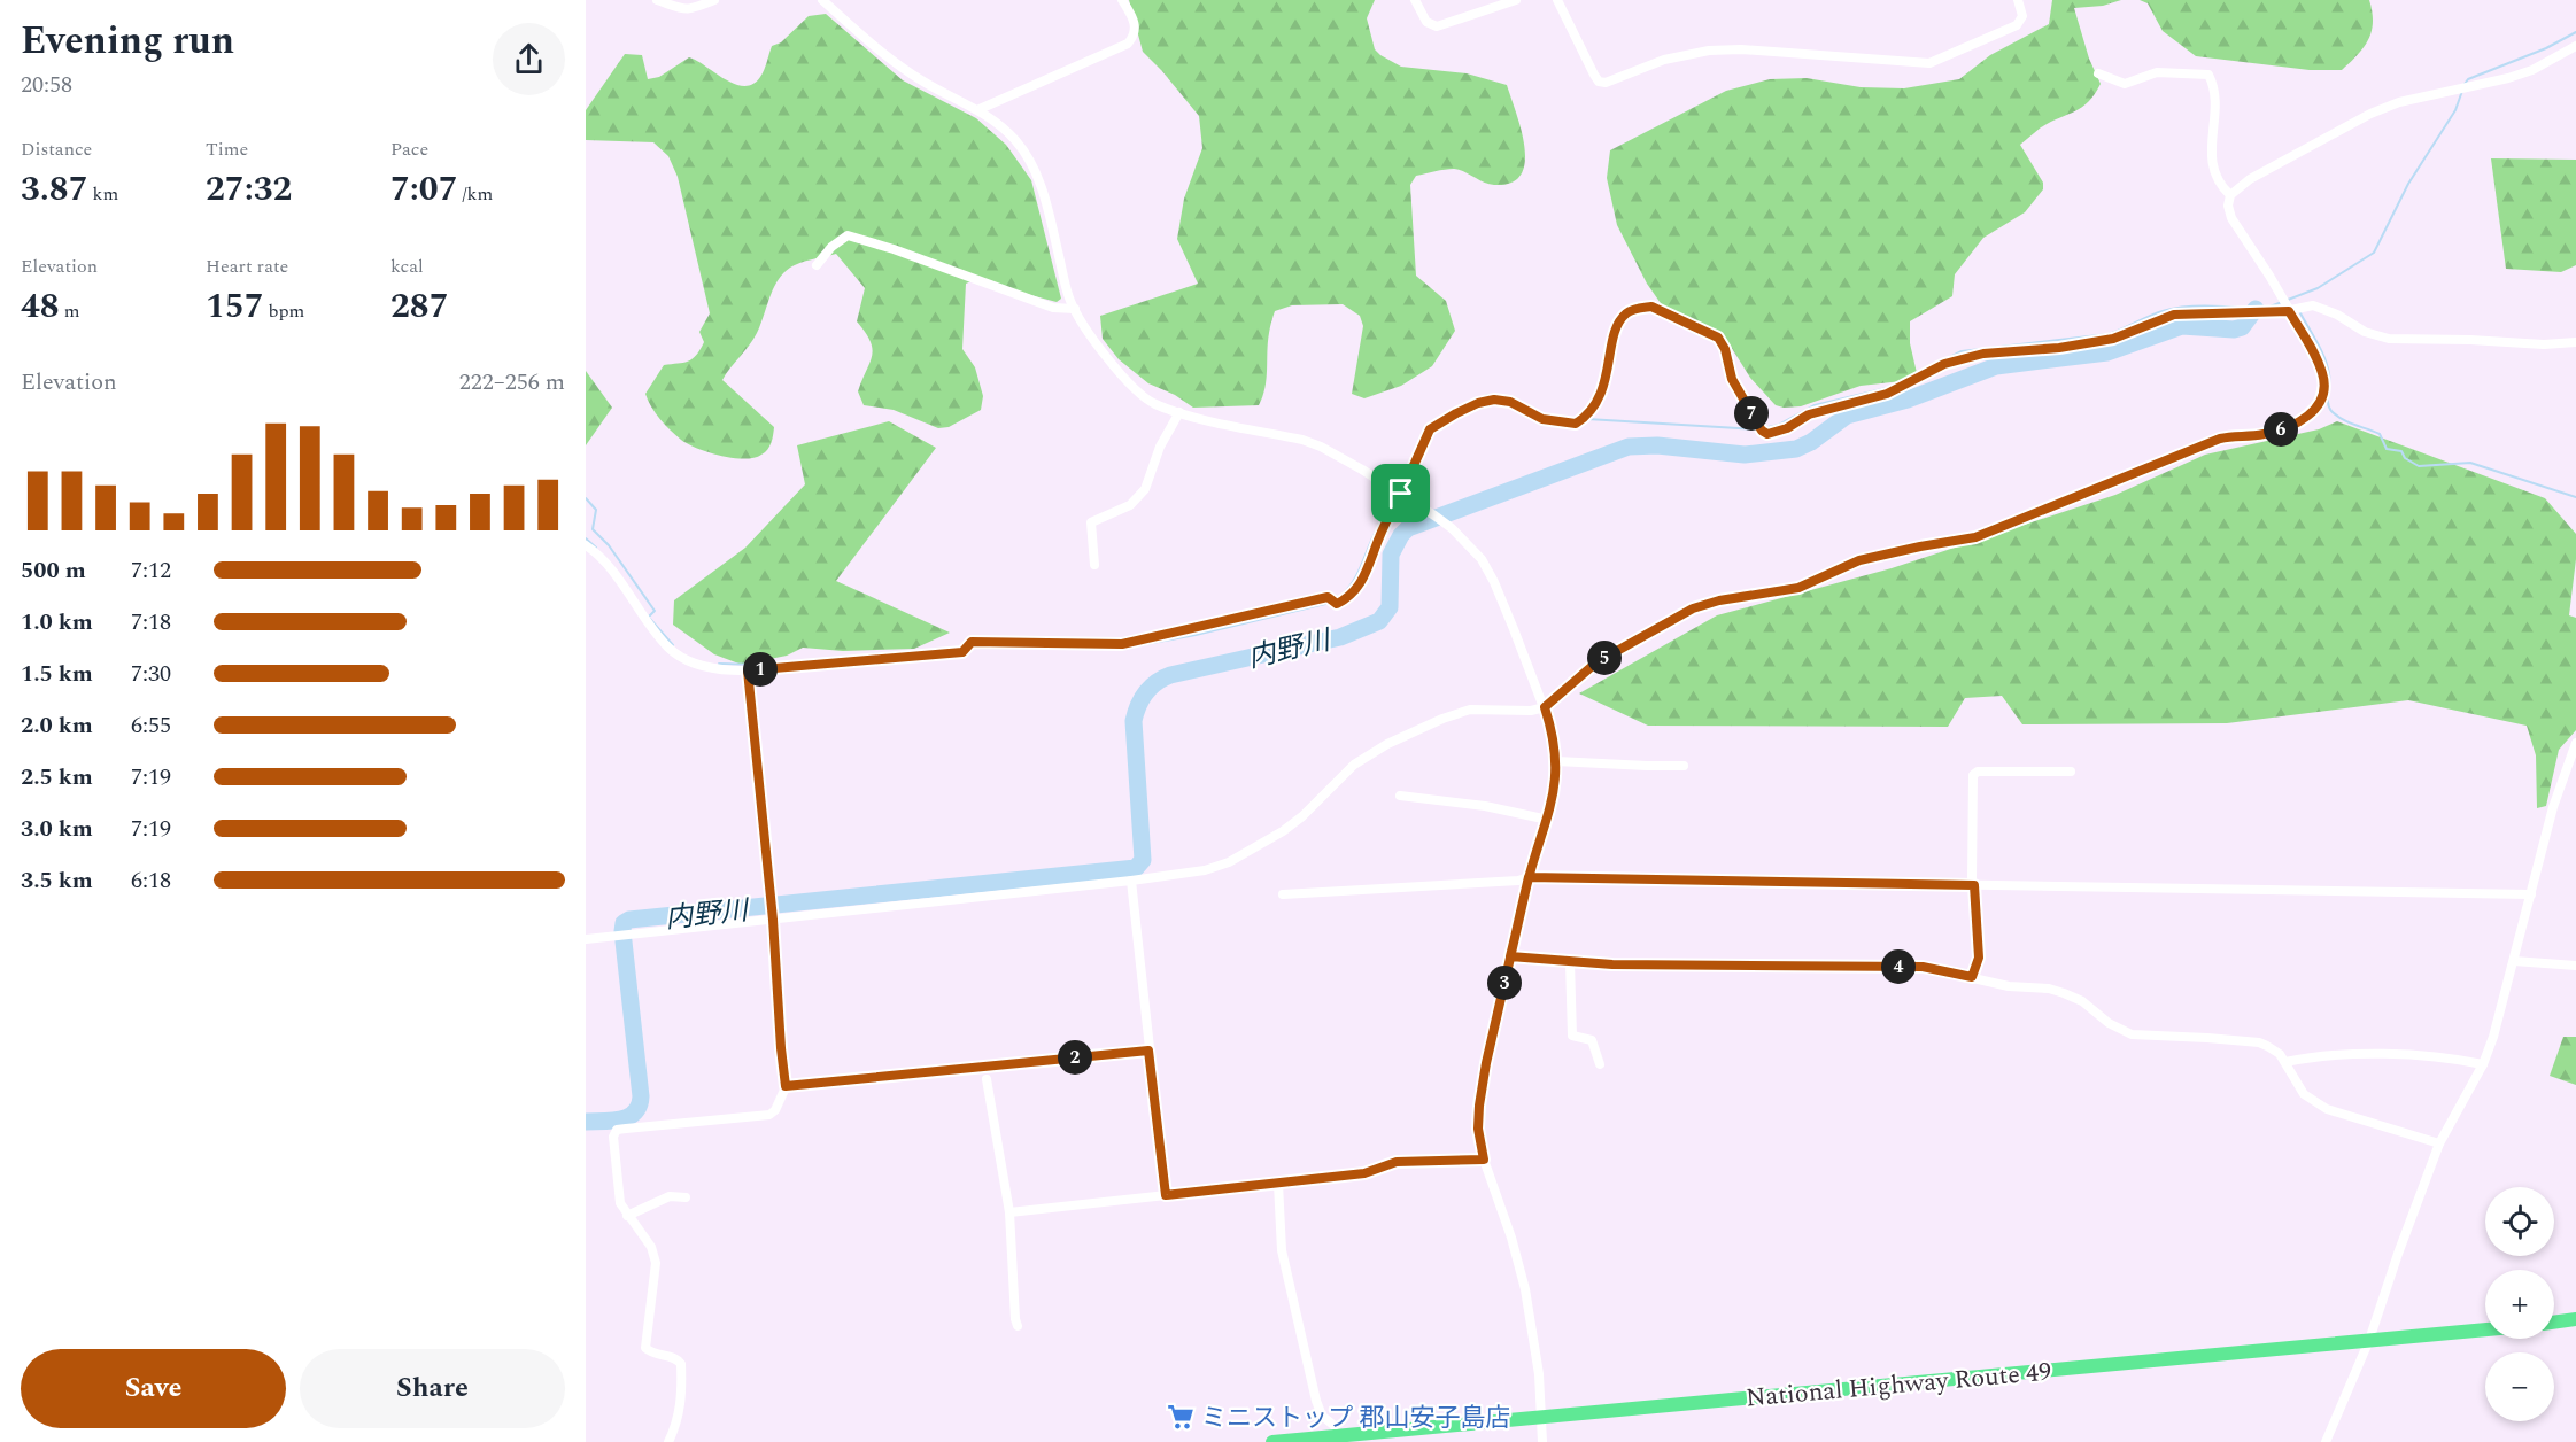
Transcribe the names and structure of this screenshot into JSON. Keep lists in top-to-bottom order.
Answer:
{
  "streets": {
    "highway": ["National Highway Route 49"]
  },
  "water": ["内野川"],
  "places": {
    "supermarket": ["ミニストップ 郡山安子島店"]
  },
  "page": {
    "heading": ["Evening run", "20:58"],
    "stats": [
      ["Distance", "3.87 km"],
      ["Time", "27:32"],
      ["Pace", "7:07 /km"],
      ["Elevation", "48 m"],
      ["Heart rate", "157 bpm"],
      ["kcal", "287"]
    ],
    "chart": ["Elevation", "222–256 m"],
    "pins": [
      "7",
      "6",
      "5",
      "1",
      "4",
      "3",
      "2"
    ],
    "list": [
      {
        "name": "500 m",
        "note": "7:12"
      },
      {
        "name": "1.0 km",
        "note": "7:18"
      },
      {
        "name": "1.5 km",
        "note": "7:30"
      },
      {
        "name": "2.0 km",
        "note": "6:55"
      },
      {
        "name": "2.5 km",
        "note": "7:19"
      },
      {
        "name": "3.0 km",
        "note": "7:19"
      },
      {
        "name": "3.5 km",
        "note": "6:18"
      }
    ],
    "map_buttons": ["+", "−"],
    "buttons": ["Save", "Share"]
  }
}
